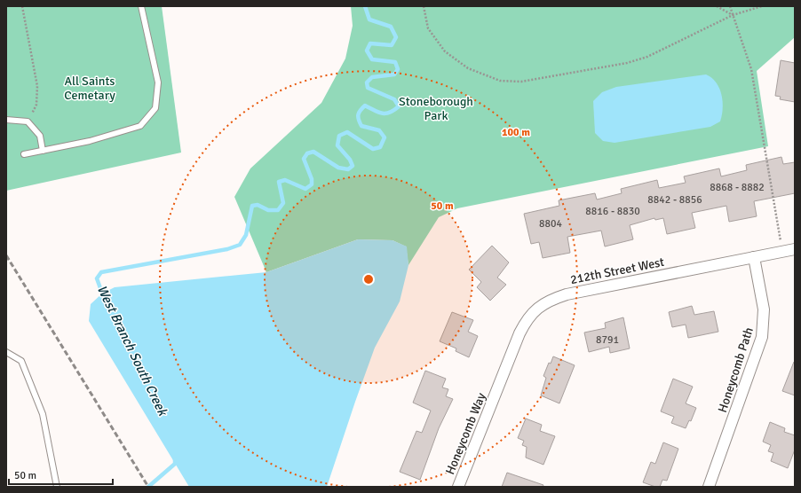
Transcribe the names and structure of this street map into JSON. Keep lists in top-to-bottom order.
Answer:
{
  "streets": {
    "street": ["212th Street West", "Honeycomb Path", "Honeycomb Way"]
  },
  "crossings": [
    ["212th Street West", "Honeycomb Path"],
    ["212th Street West", "Honeycomb Way"]
  ],
  "water": ["West Branch South Creek"],
  "parks": ["All Saints Cemetary", "Stoneborough Park"],
  "house_numbers": [
    "8868 - 8882",
    "8842 - 8856",
    "8816 - 8830",
    "8804",
    "8791"
  ],
  "scale_bar": "50 m",
  "rings": ["100 m", "50 m"]
}
